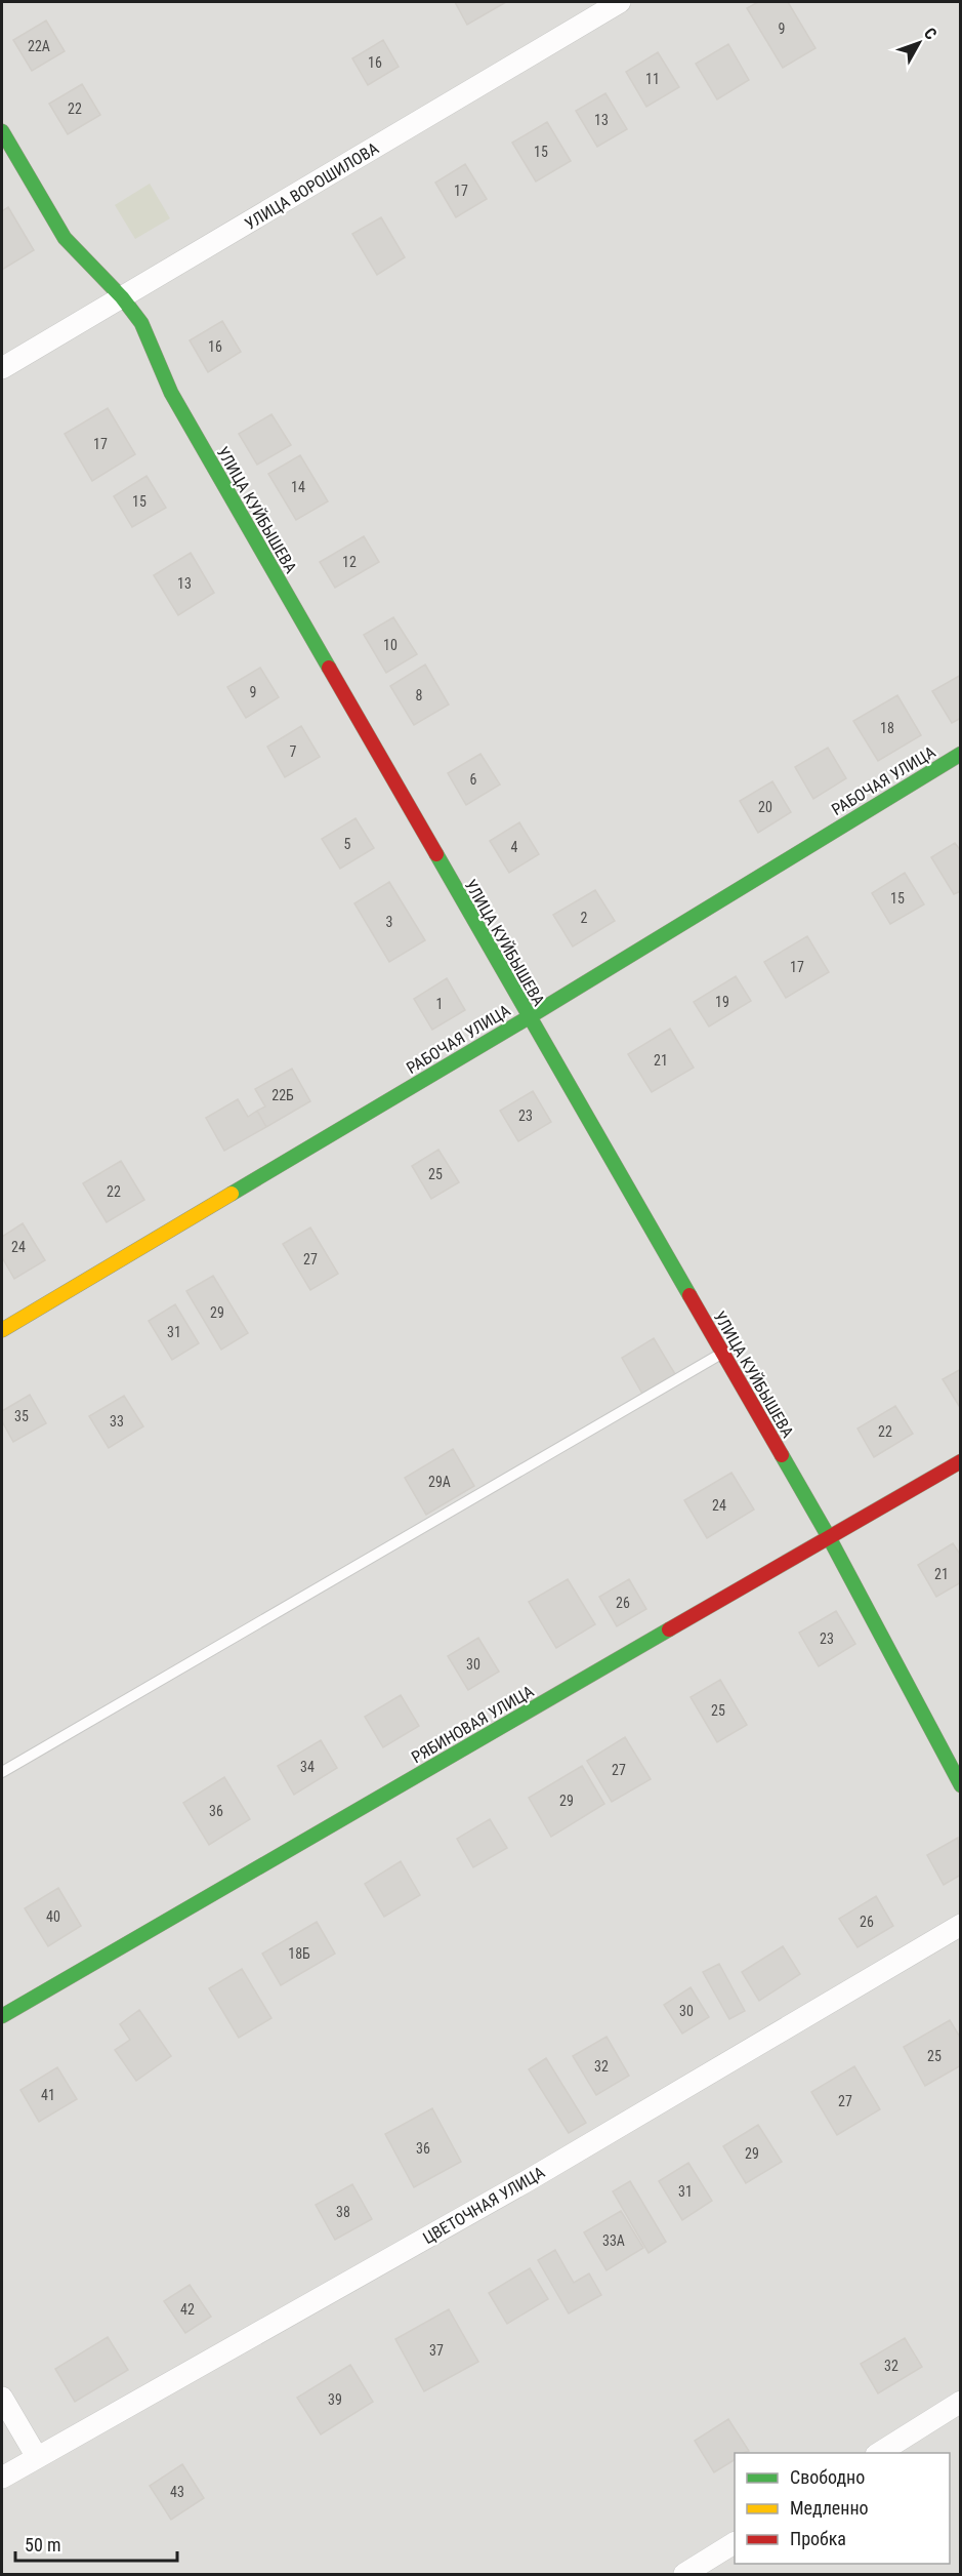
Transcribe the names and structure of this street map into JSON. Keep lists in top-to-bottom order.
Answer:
{
  "streets": {
    "street": [
      "УЛИЦА ВОРОШИЛОВА",
      "УЛИЦА КУЙБЫШЕВА",
      "РАБОЧАЯ УЛИЦА",
      "РЯБИНОВАЯ УЛИЦА",
      "ЦВЕТОЧНАЯ УЛИЦА"
    ]
  },
  "crossings": [
    ["УЛИЦА ВОРОШИЛОВА", "УЛИЦА КУЙБЫШЕВА"],
    ["УЛИЦА КУЙБЫШЕВА", "РАБОЧАЯ УЛИЦА"],
    ["УЛИЦА КУЙБЫШЕВА", "РЯБИНОВАЯ УЛИЦА"]
  ],
  "house_numbers": [
    "9",
    "22А",
    "16",
    "11",
    "22",
    "13",
    "15",
    "17",
    "16",
    "17",
    "14",
    "15",
    "12",
    "13",
    "10",
    "9",
    "8",
    "18",
    "7",
    "6",
    "20",
    "5",
    "4",
    "15",
    "2",
    "3",
    "17",
    "19",
    "1",
    "21",
    "22Б",
    "23",
    "25",
    "22",
    "24",
    "27",
    "29",
    "31",
    "35",
    "33",
    "22",
    "29А",
    "24",
    "21",
    "26",
    "23",
    "30",
    "25",
    "34",
    "27",
    "29",
    "36",
    "40",
    "26",
    "18Б",
    "30",
    "25",
    "32",
    "41",
    "27",
    "36",
    "29",
    "31",
    "38",
    "33А",
    "42",
    "37",
    "32",
    "39",
    "43"
  ],
  "legend": ["Свободно", "Медленно", "Пробка"],
  "scale_bar": "50 m",
  "north": "top right"
}
